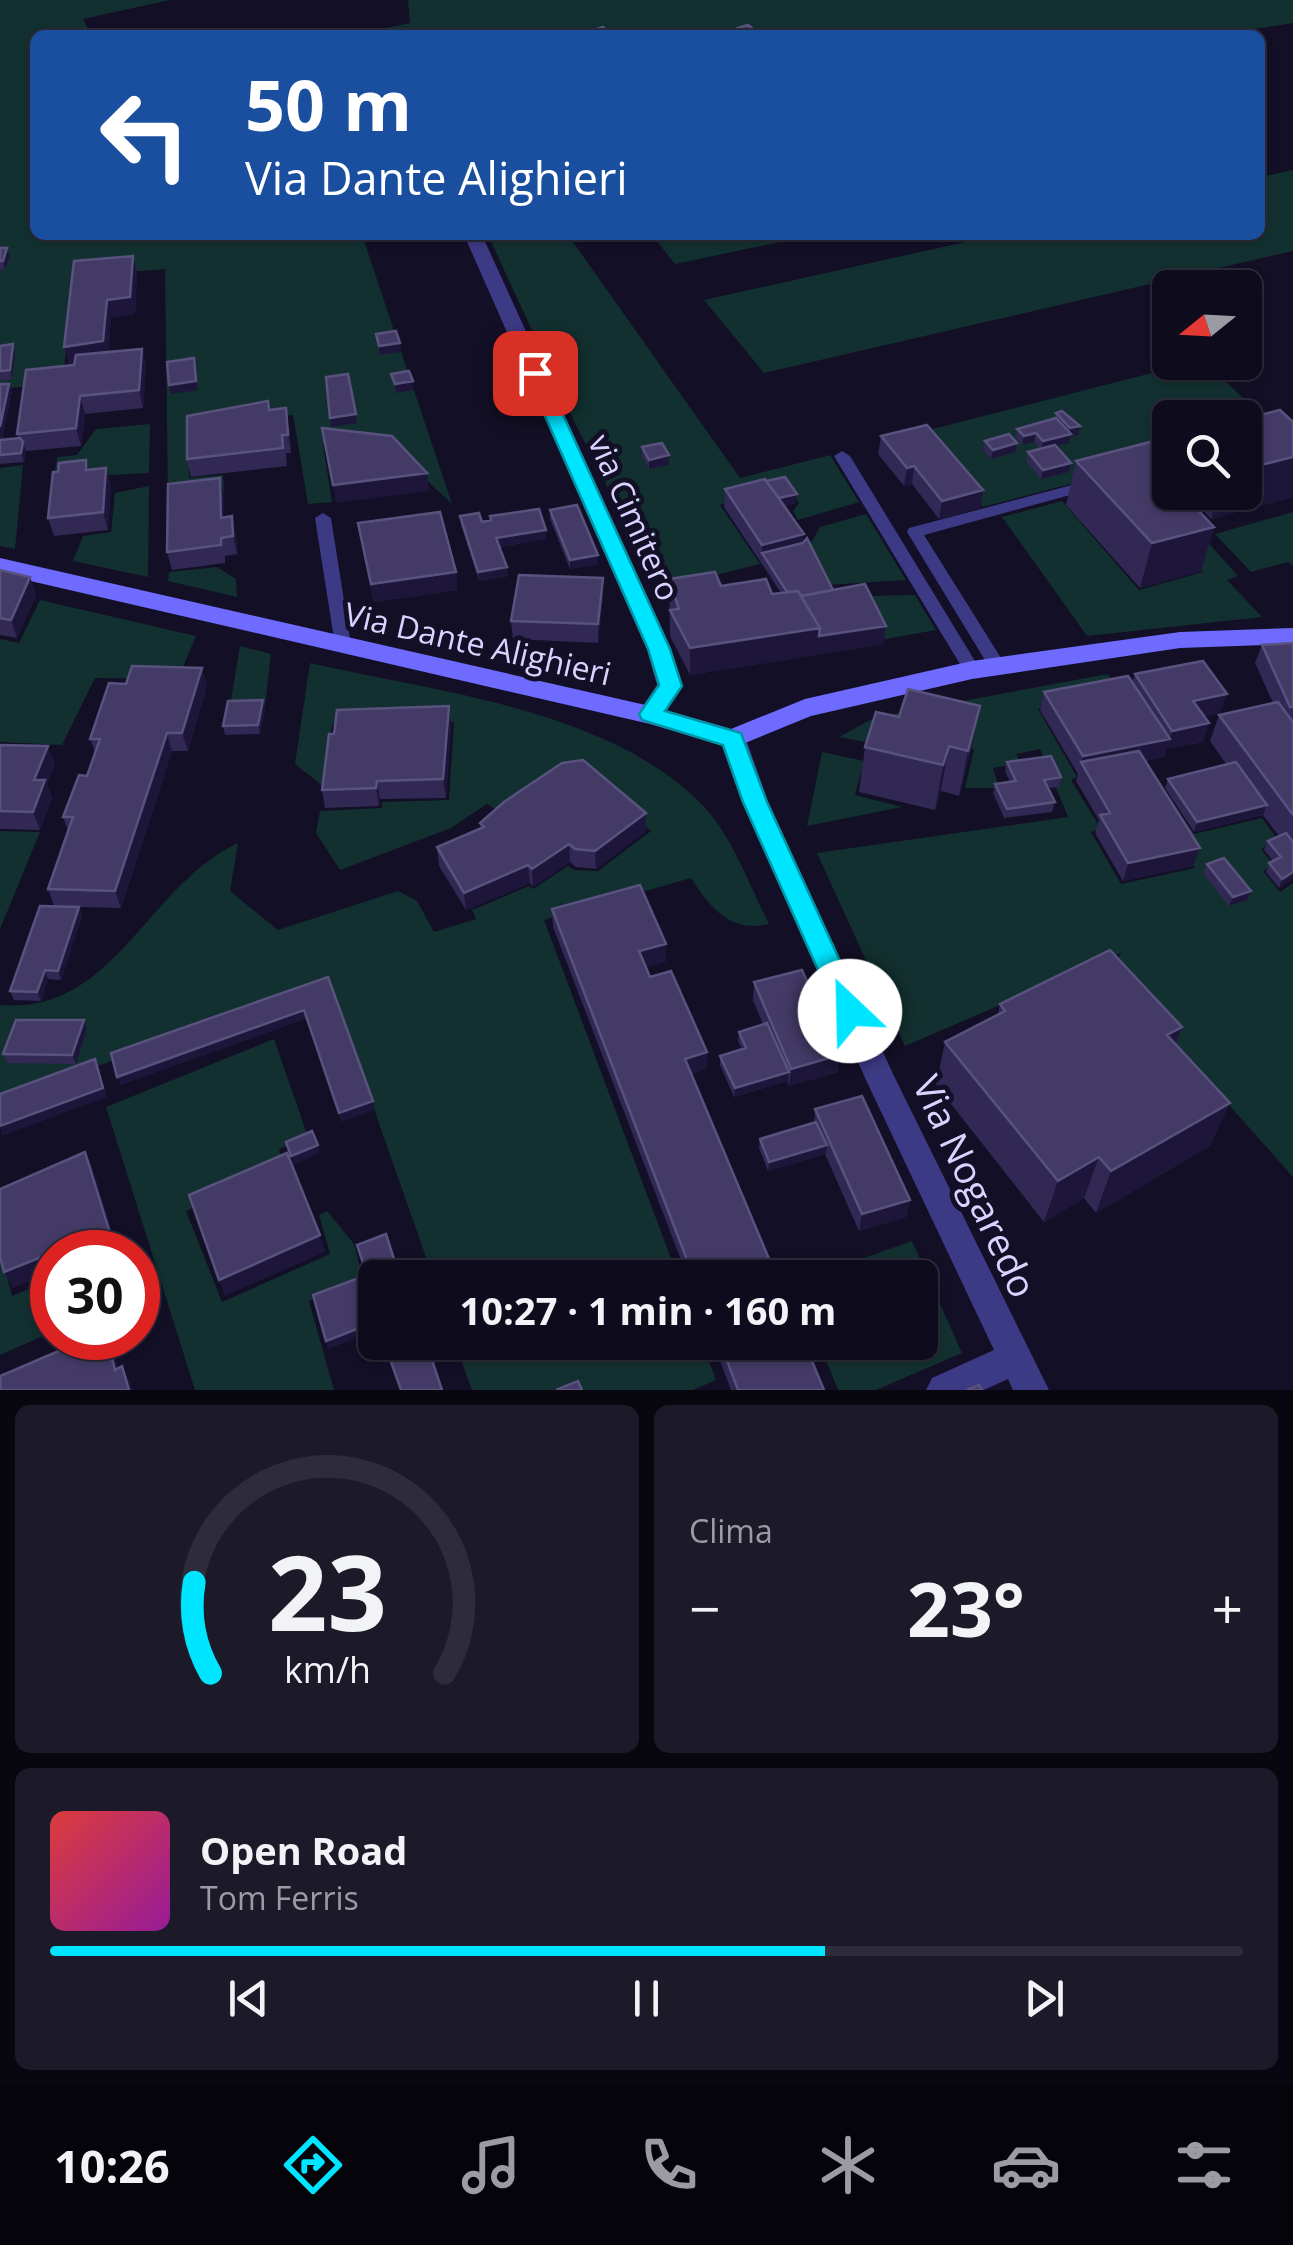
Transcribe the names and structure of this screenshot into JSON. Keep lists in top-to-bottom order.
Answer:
{
  "streets": {
    "street": ["via Cimitero", "Via Dante Alighieri", "Via Nogaredo"]
  },
  "crossings": [
    ["via Cimitero", "Via Dante Alighieri"],
    ["Via Dante Alighieri", "Via Nogaredo"]
  ],
  "north": "left",
  "page": {
    "turn": ["50 m", "Via Dante Alighieri"],
    "limit": "30",
    "trip": "10:27 · 1 min · 160 m",
    "tile": "Clima",
    "heat": ["−", "23°", "+"],
    "song": ["Open Road", "Tom Ferris"],
    "tabs": "10:26",
    "gauge": ["23", "km/h"]
  }
}
